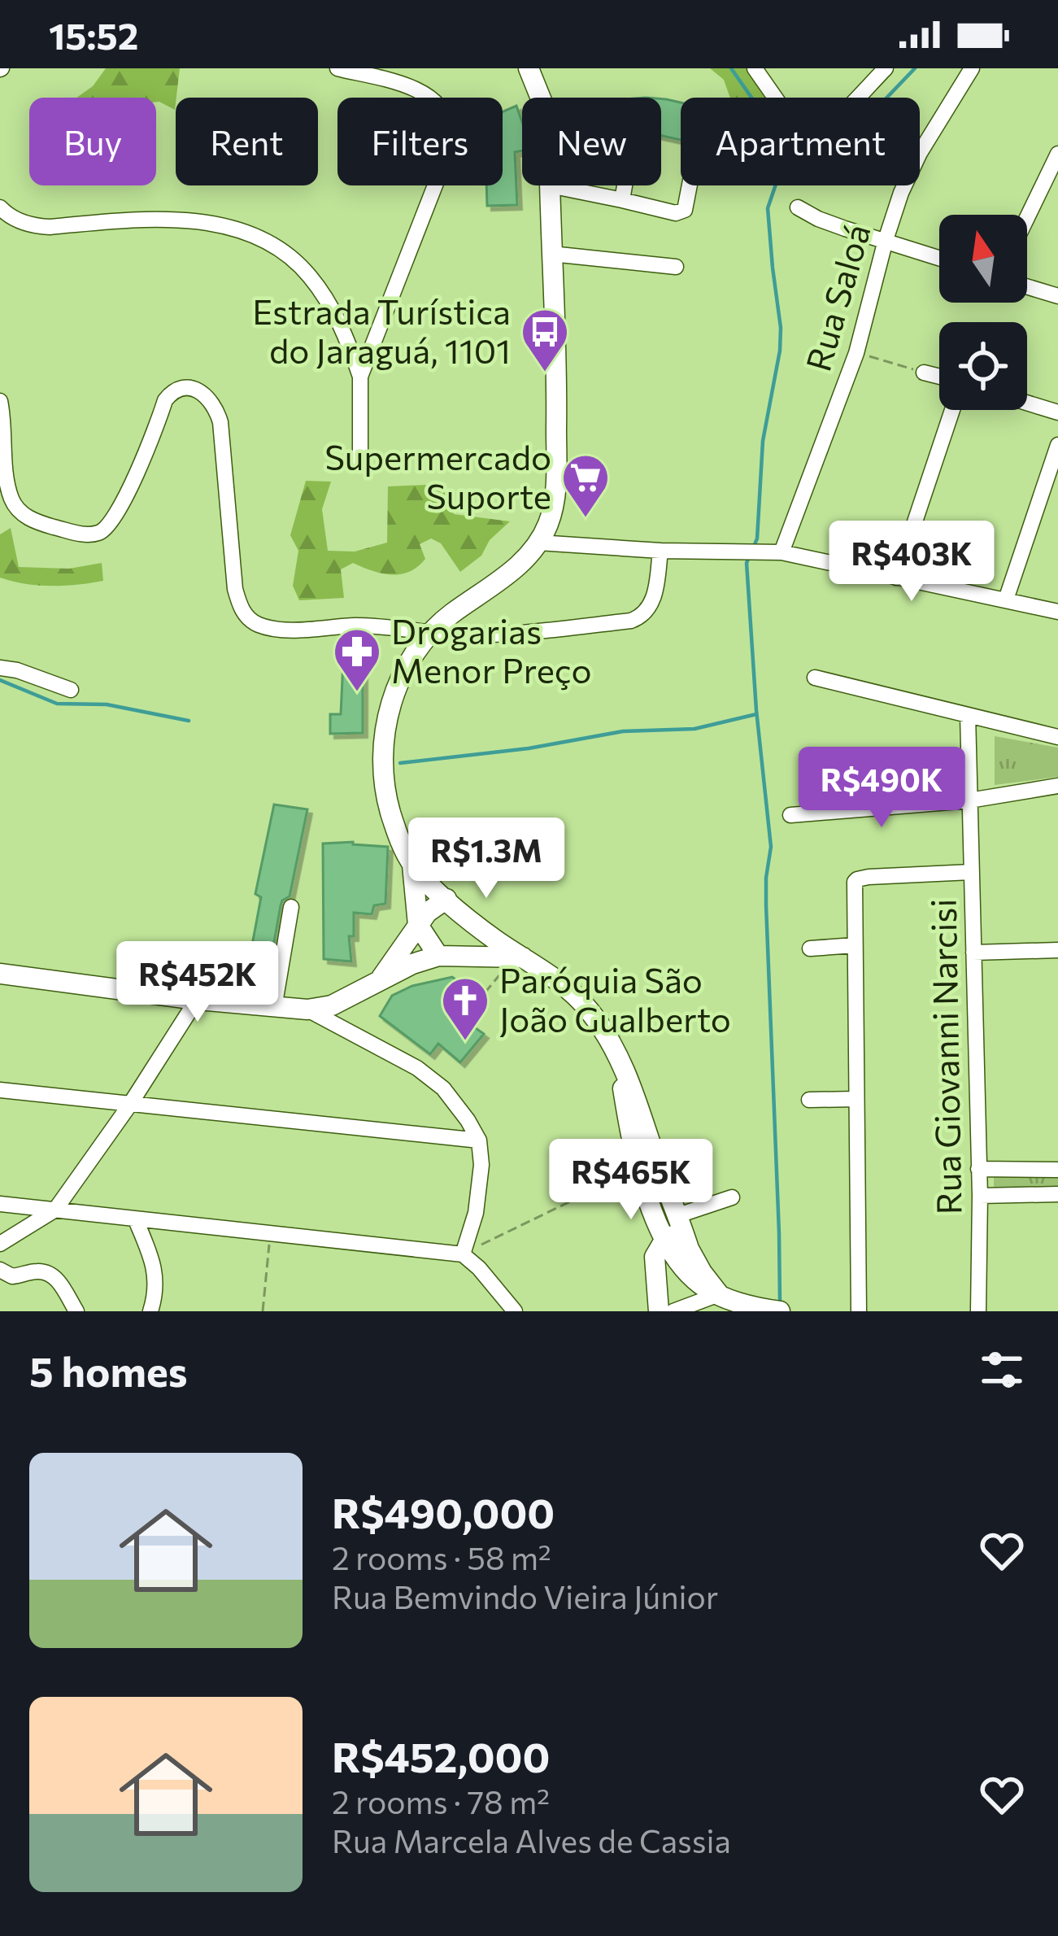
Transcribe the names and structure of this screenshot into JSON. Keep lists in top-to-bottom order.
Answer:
{
  "streets": {
    "street": ["Rua Saloá", "Rua Giovanni Narcisi"]
  },
  "places": {
    "bus stop": ["Estrada Turística do Jaraguá, 1101"],
    "supermarket": ["Supermercado Suporte"],
    "pharmacy": ["Drogarias Menor Preço"],
    "church": ["Paróquia São João Gualberto"]
  },
  "north": "top",
  "page": {
    "status": "15:52",
    "chip": [
      "Buy",
      "Rent",
      "Filters",
      "New",
      "Apartment"
    ],
    "price": [
      "R$403K",
      "R$490K",
      "R$1.3M",
      "R$452K",
      "R$465K"
    ],
    "heading": "5 homes",
    "list": [
      {
        "name": "R$490,000",
        "note": "2 rooms · 58 m² · Rua Bemvindo Vieira Júnior"
      },
      {
        "name": "R$452,000",
        "note": "2 rooms · 78 m² · Rua Marcela Alves de Cassia"
      }
    ]
  }
}
